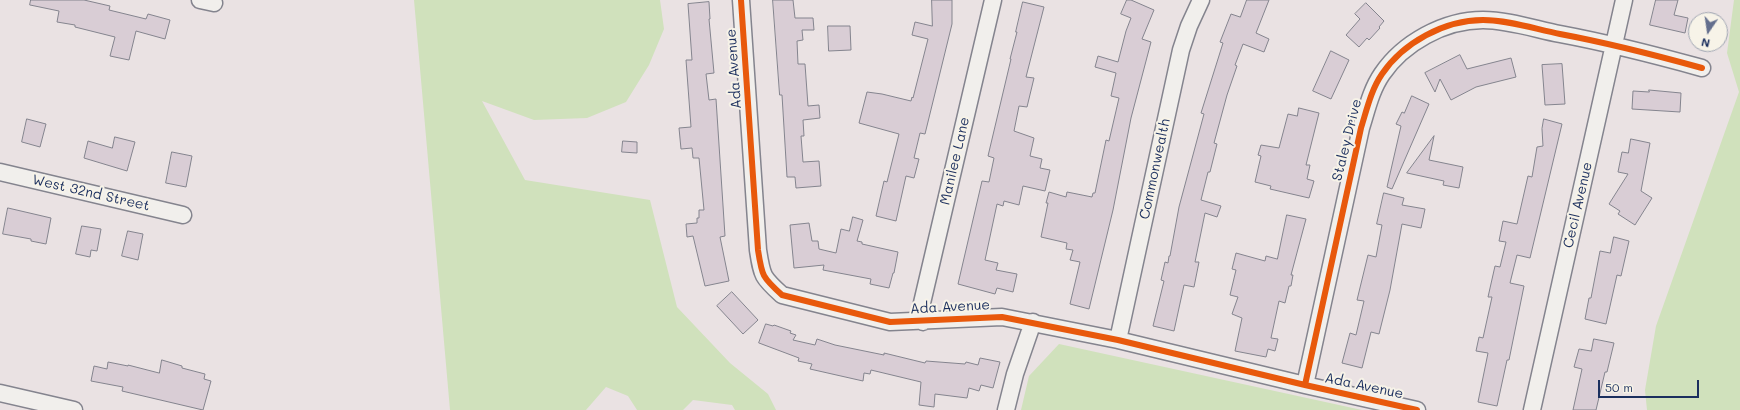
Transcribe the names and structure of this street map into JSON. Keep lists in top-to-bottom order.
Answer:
{
  "streets": {
    "street": [
      "Ada Avenue",
      "Staley Drive",
      "Manilee Lane",
      "Commonwealth",
      "West 32nd Street",
      "Cecil Avenue"
    ]
  },
  "crossings": [
    ["Ada Avenue", "Staley Drive"],
    ["Ada Avenue", "Manilee Lane"],
    ["Ada Avenue", "Commonwealth"],
    ["Staley Drive", "Cecil Avenue"]
  ],
  "scale_bar": "50 m",
  "north": "bottom"
}
